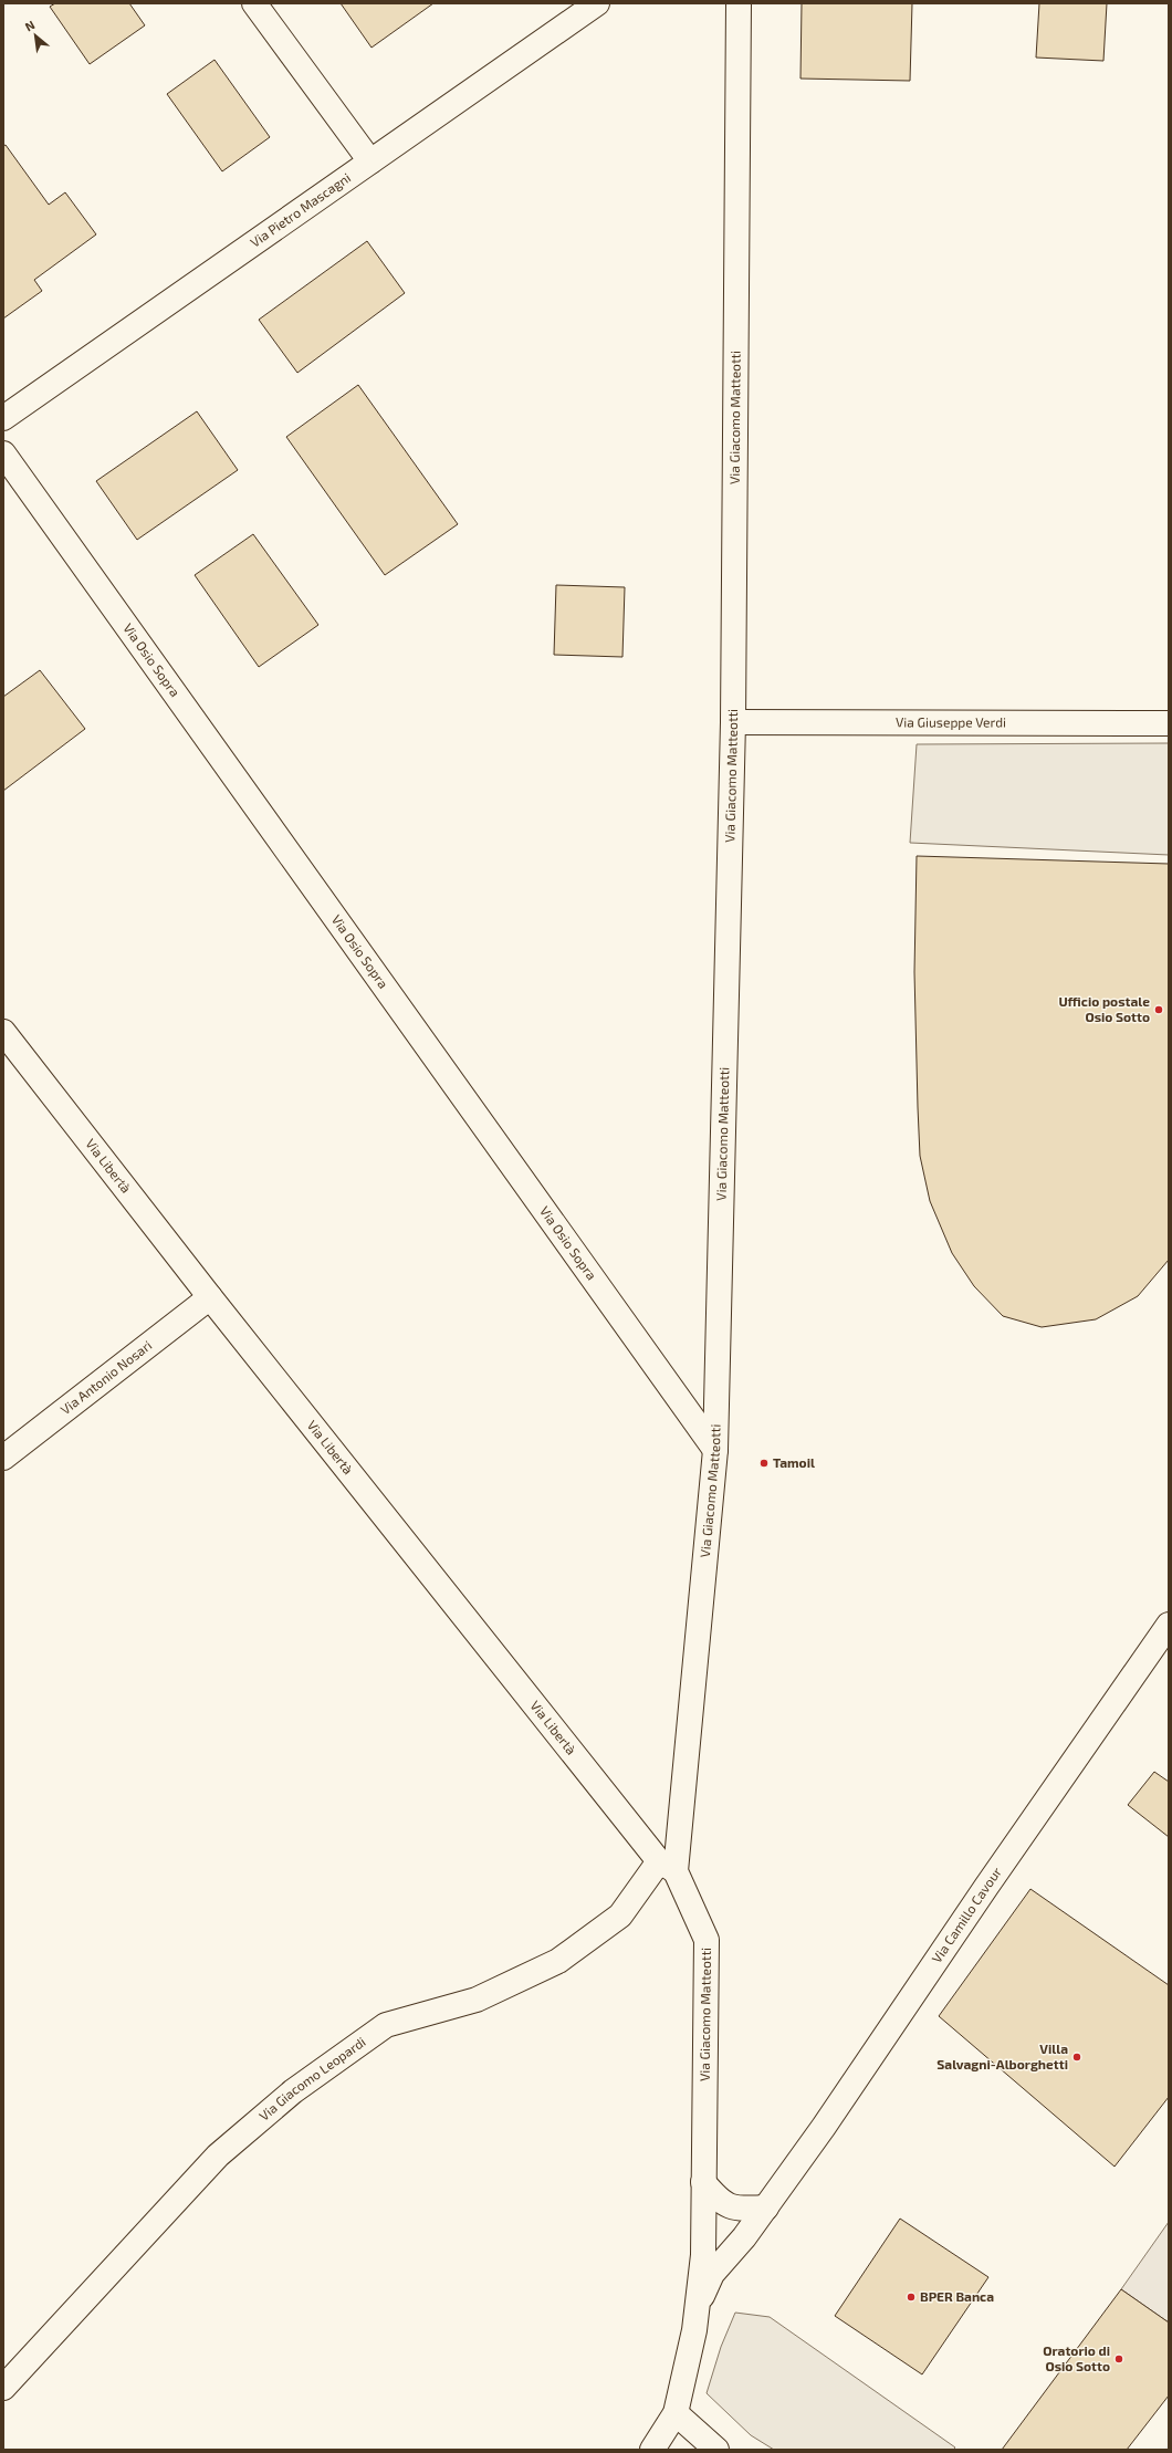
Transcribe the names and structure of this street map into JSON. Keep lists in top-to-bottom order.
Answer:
{
  "streets": {
    "street": [
      "Via Pietro Mascagni",
      "Via Giacomo Matteotti",
      "Via Osio Sopra",
      "Via Giuseppe Verdi",
      "Via Libertà",
      "Via Antonio Nosari",
      "Via Camillo Cavour",
      "Via Giacomo Leopardi"
    ]
  },
  "crossings": [
    ["Via Giacomo Matteotti", "Via Osio Sopra"],
    ["Via Giacomo Matteotti", "Via Giuseppe Verdi"],
    ["Via Giacomo Matteotti", "Via Libertà"],
    ["Via Giacomo Matteotti", "Via Camillo Cavour"],
    ["Via Giacomo Matteotti", "Via Giacomo Leopardi"],
    ["Via Libertà", "Via Antonio Nosari"],
    ["Via Libertà", "Via Giacomo Leopardi"]
  ],
  "places": [
    "Ufficio postale Osio Sotto",
    "Tamoil",
    "Villa Salvagni-Alborghetti",
    "BPER Banca",
    "Oratorio di Osio Sotto"
  ],
  "north": "top left"
}
